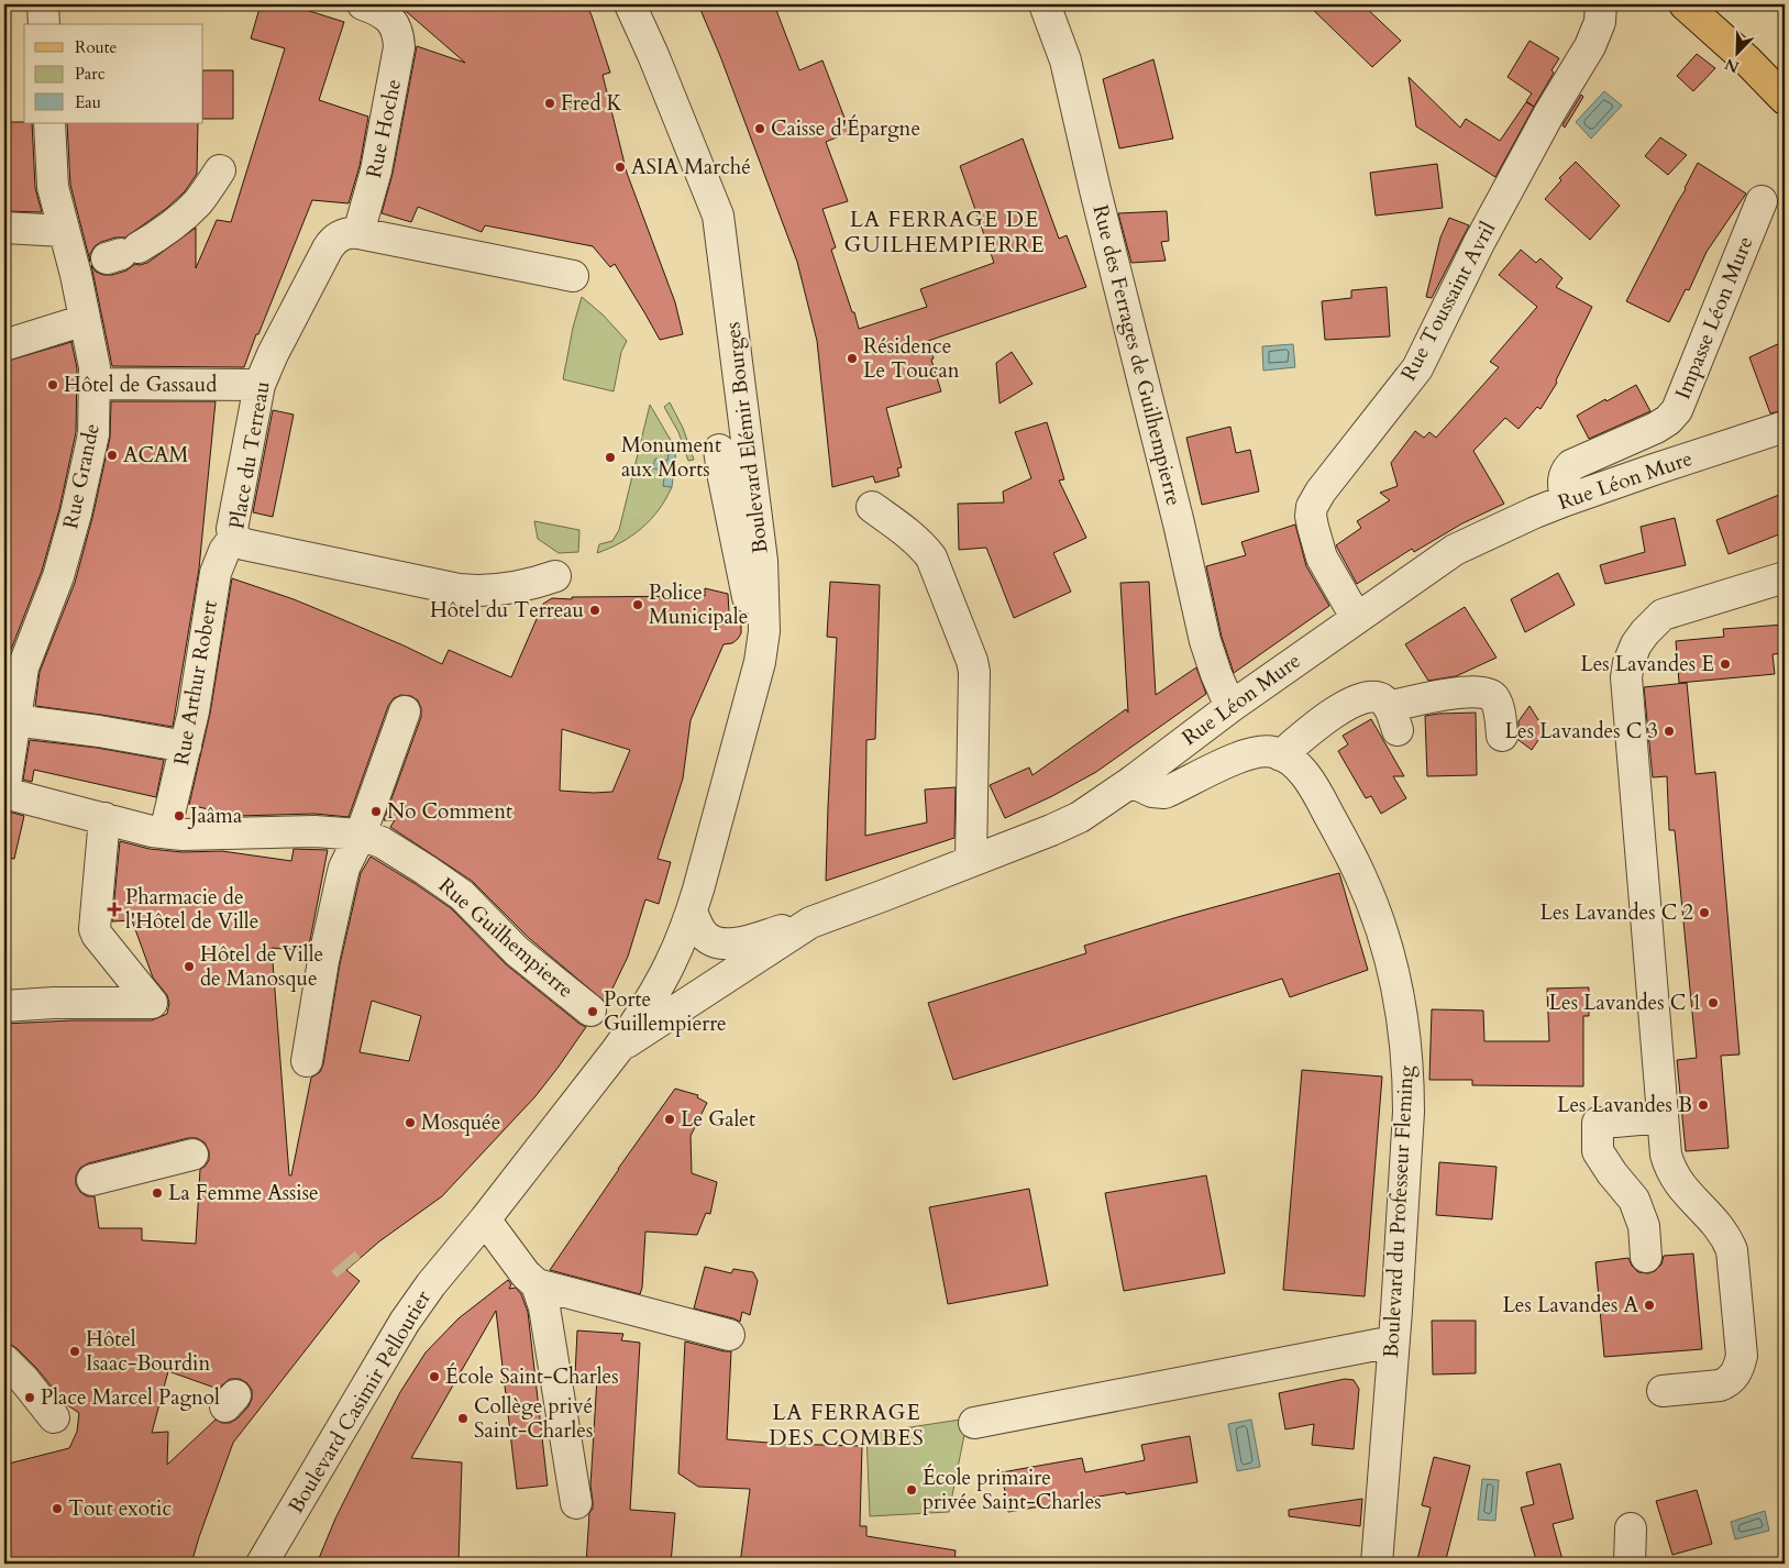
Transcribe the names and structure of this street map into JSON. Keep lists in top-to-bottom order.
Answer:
{
  "streets": {
    "street": [
      "Rue Hoche",
      "Rue Toussaint Avril",
      "Impasse Léon Mure",
      "Rue des Ferrages de Guilhempierre",
      "Boulevard Elémir Bourges",
      "Place du Terreau",
      "Rue Grande",
      "Rue Léon Mure",
      "Rue Arthur Robert",
      "Rue Guilhempierre",
      "Boulevard du Professeur Fleming",
      "Boulevard Casimir Pelloutier"
    ]
  },
  "crossings": [
    ["Rue Hoche", "Place du Terreau"],
    ["Rue Toussaint Avril", "Rue Léon Mure"],
    ["Impasse Léon Mure", "Rue Léon Mure"],
    ["Rue des Ferrages de Guilhempierre", "Rue Léon Mure"],
    ["Boulevard Elémir Bourges", "Rue Guilhempierre"],
    ["Boulevard Elémir Bourges", "Boulevard Casimir Pelloutier"],
    ["Place du Terreau", "Rue Arthur Robert"],
    ["Rue Grande", "Rue Guilhempierre"],
    ["Rue Arthur Robert", "Rue Guilhempierre"],
    ["Rue Guilhempierre", "Boulevard Casimir Pelloutier"]
  ],
  "districts": ["LA FERRAGE DE GUILHEMPIERRE", "LA FERRAGE DES COMBES"],
  "places": {
    "other": [
      "Fred K",
      "Caisse d'Épargne",
      "ASIA Marché",
      "Résidence Le Toucan",
      "Hôtel de Gassaud",
      "ACAM",
      "Monument aux Morts",
      "Police Municipale",
      "Hôtel du Terreau",
      "Les Lavandes E",
      "Les Lavandes C 3",
      "No Comment",
      "Jaâma",
      "Les Lavandes C 2",
      "Hôtel de Ville de Manosque",
      "Les Lavandes C 1",
      "Porte Guillempierre",
      "Les Lavandes B",
      "Le Galet",
      "Mosquée",
      "La Femme Assise",
      "Les Lavandes A",
      "Hôtel Isaac-Bourdin",
      "École Saint-Charles",
      "Place Marcel Pagnol",
      "Collège privé Saint-Charles",
      "École primaire privée Saint-Charles",
      "Tout exotic"
    ],
    "health": ["Pharmacie de l'Hôtel de Ville"]
  },
  "legend": ["Route", "Parc", "Eau"],
  "north": "bottom left"
}
